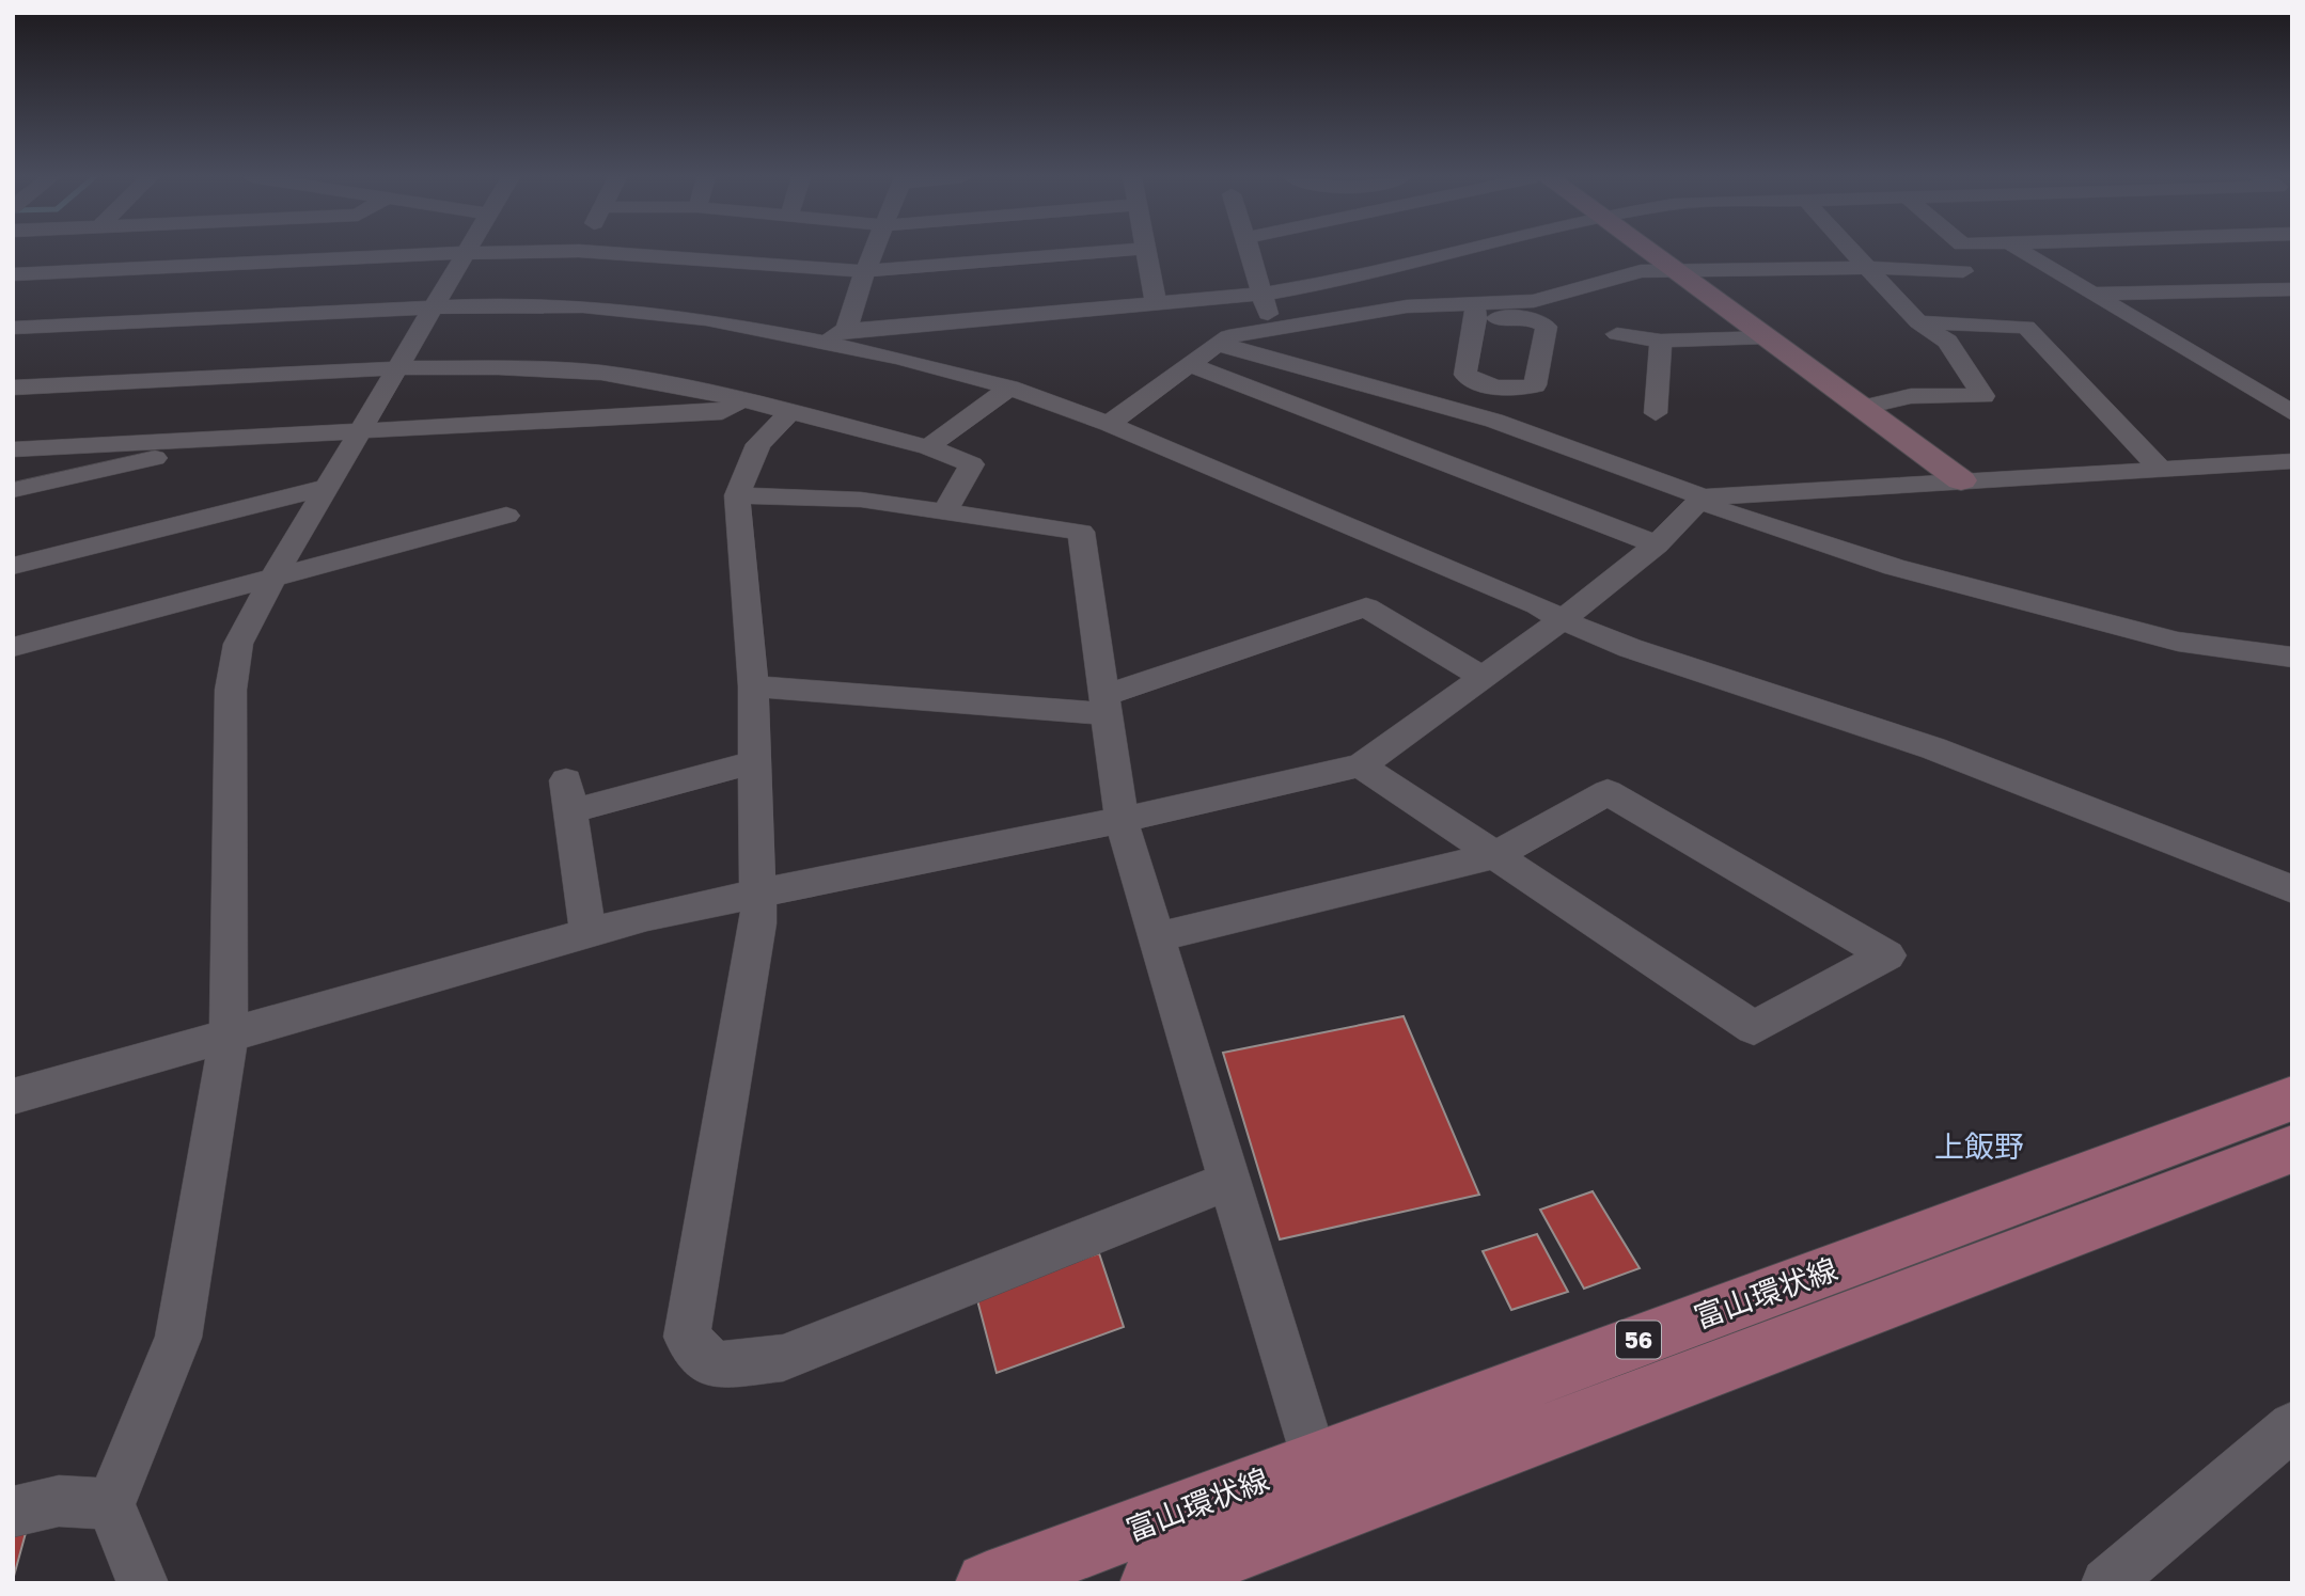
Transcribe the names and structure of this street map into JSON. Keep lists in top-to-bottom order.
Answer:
{
  "streets": {
    "main road": ["富山環状線", "56"]
  },
  "districts": ["上飯野"]
}
